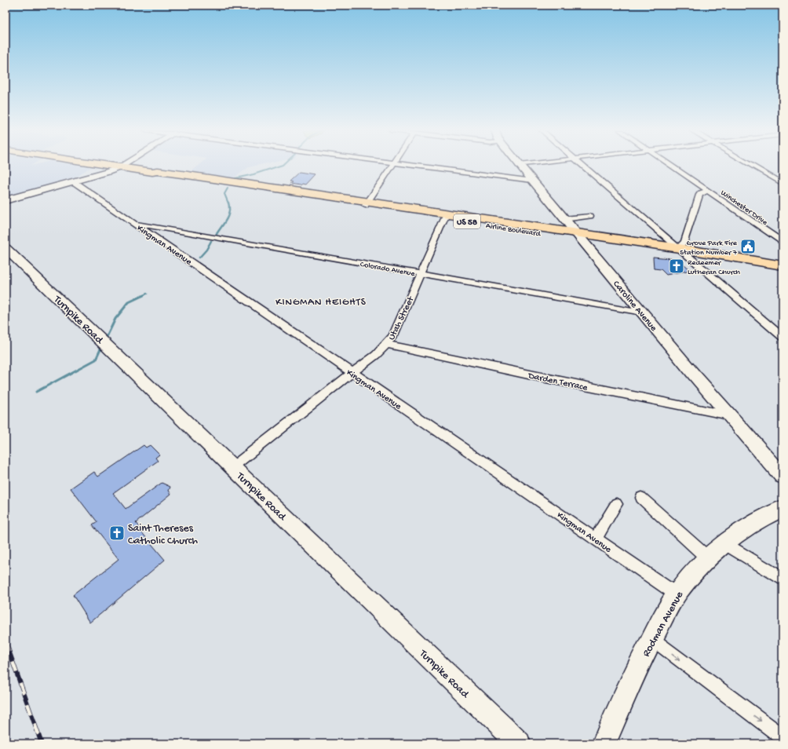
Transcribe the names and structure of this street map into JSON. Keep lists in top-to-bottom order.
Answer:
{
  "streets": {
    "main road": ["US 58", "Airline Boulevard"],
    "street": [
      "Winchester Drive",
      "Kingman Avenue",
      "Colorado Avenue",
      "Caroline Avenue",
      "Utah Street",
      "Turnpike Road",
      "Darden Terrace",
      "Rodman Avenue"
    ]
  },
  "crossings": [
    ["Airline Boulevard", "Caroline Avenue"],
    ["Airline Boulevard", "Utah Street"],
    ["Kingman Avenue", "Colorado Avenue"],
    ["Kingman Avenue", "Utah Street"],
    ["Kingman Avenue", "Rodman Avenue"],
    ["Colorado Avenue", "Caroline Avenue"],
    ["Colorado Avenue", "Utah Street"],
    ["Caroline Avenue", "Darden Terrace"],
    ["Utah Street", "Turnpike Road"],
    ["Utah Street", "Darden Terrace"]
  ],
  "districts": ["KINGMAN HEIGHTS"],
  "places": {
    "public building": ["Grove Park Fire Station Number 7"],
    "church": ["Redeemer Lutheran Church", "Saint Thereses Catholic Church"]
  }
}
